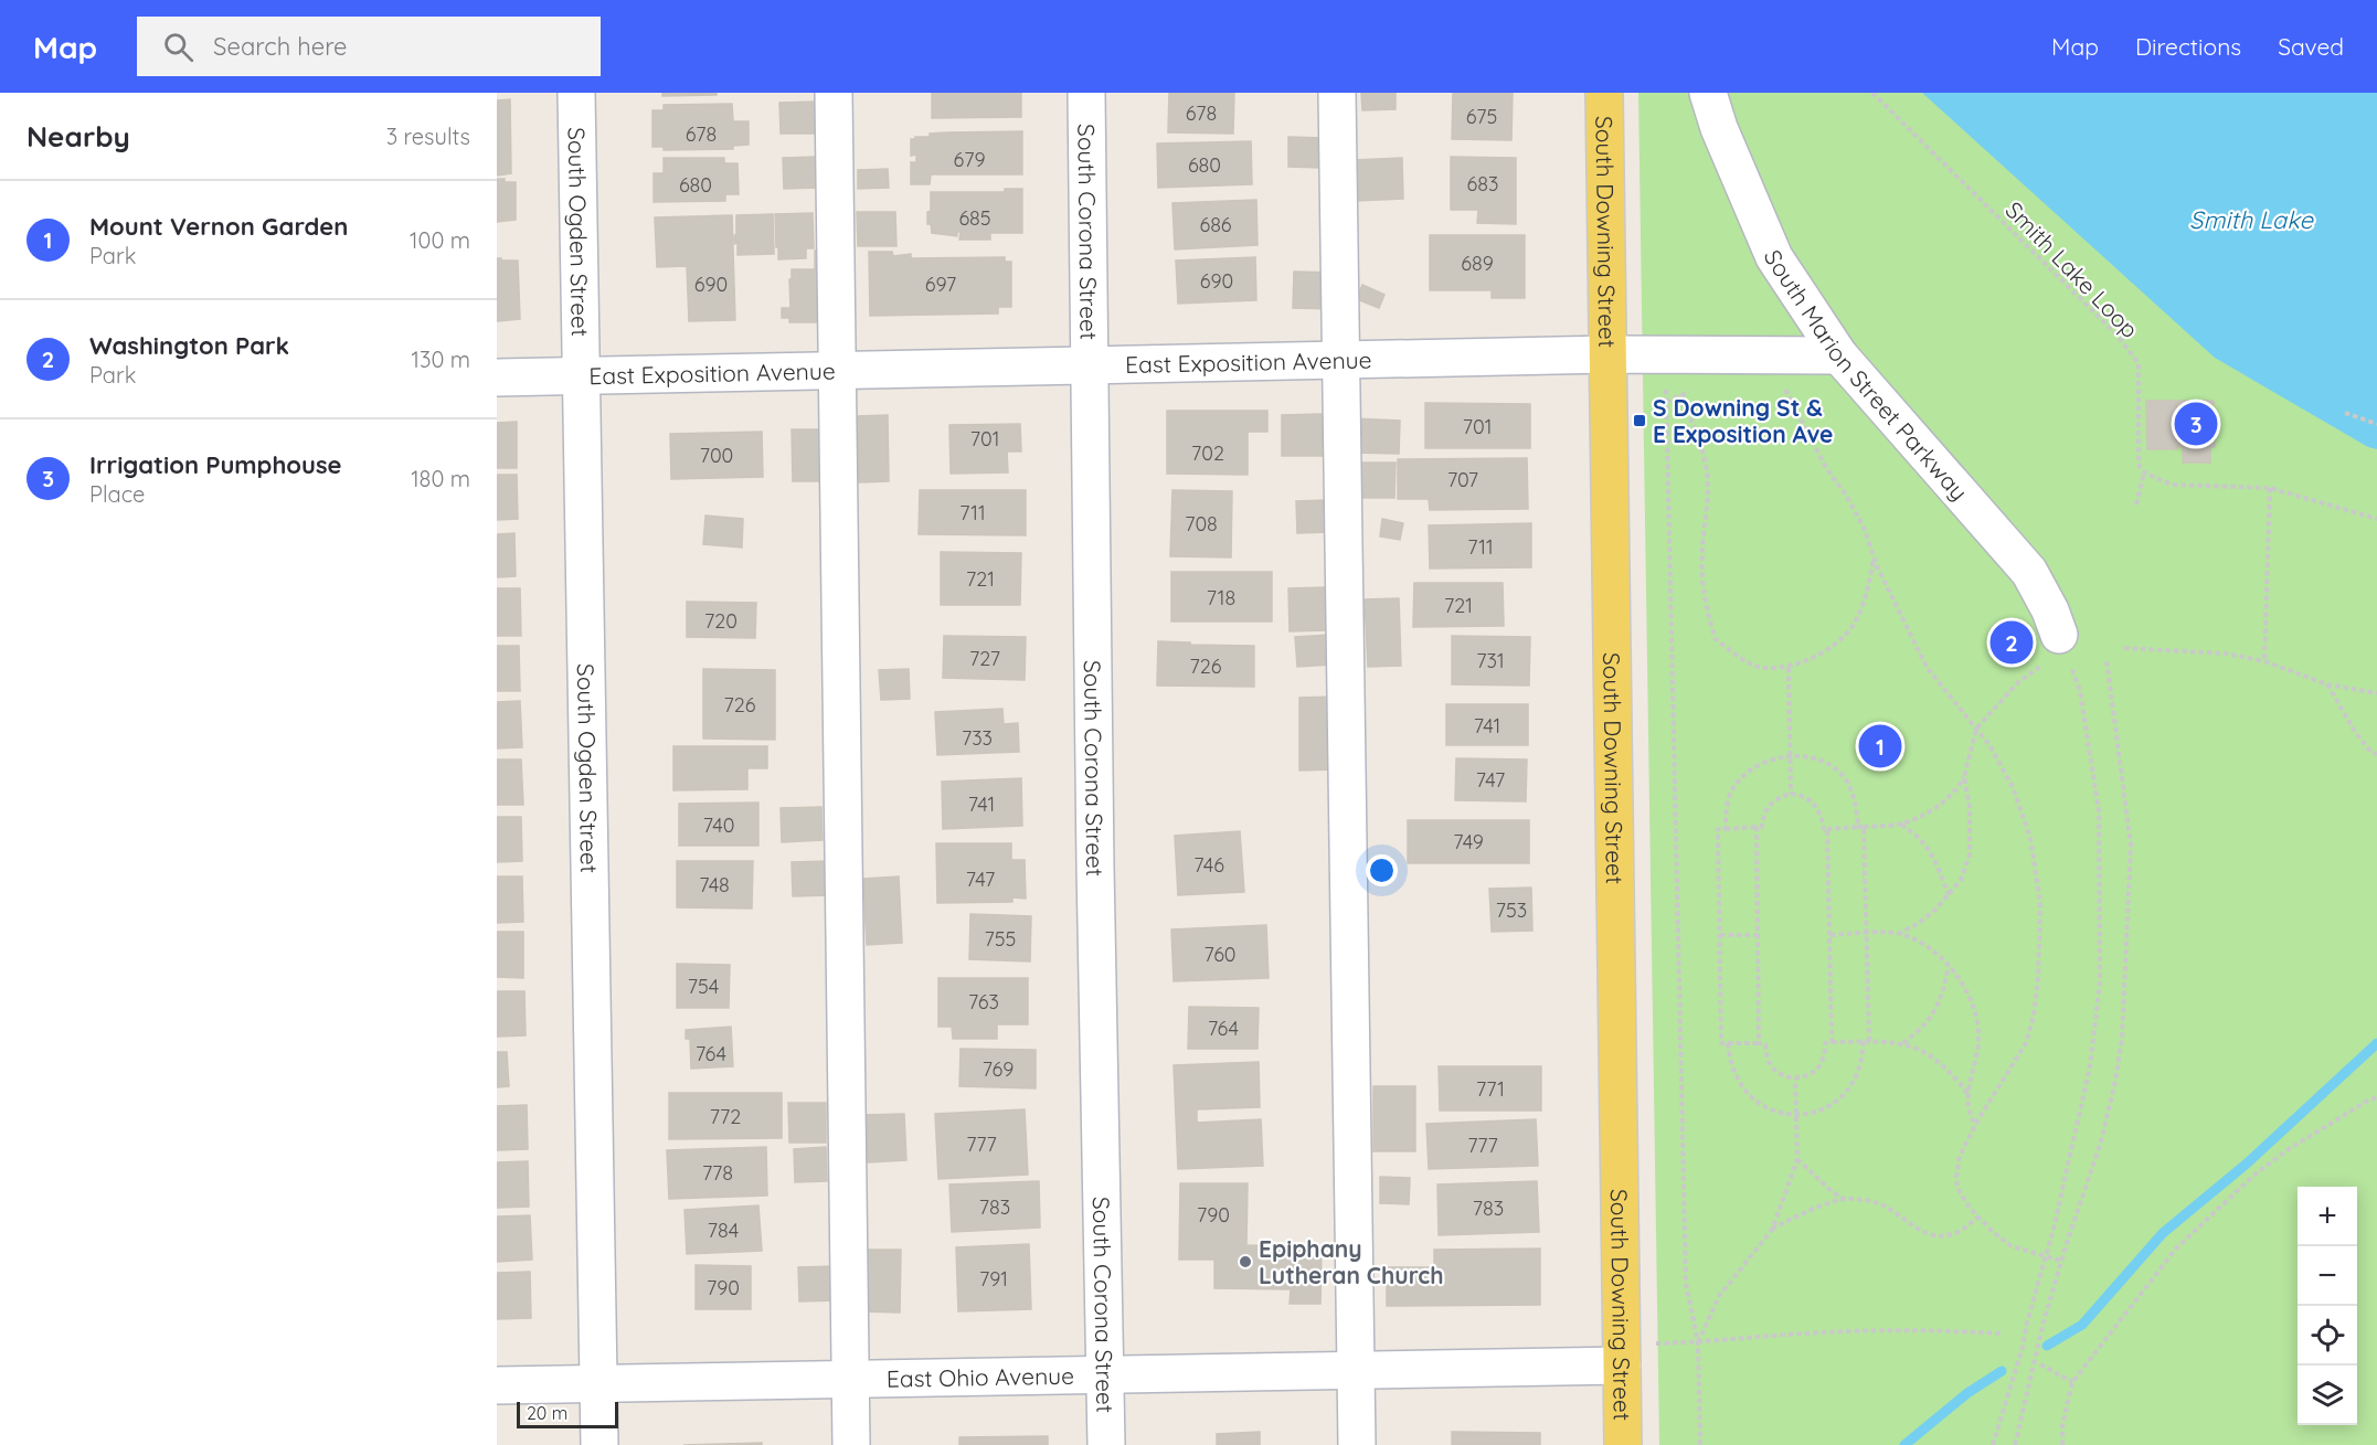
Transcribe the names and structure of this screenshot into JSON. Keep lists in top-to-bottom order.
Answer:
{
  "streets": {
    "main road": ["South Downing Street"],
    "street": [
      "South Ogden Street",
      "South Corona Street",
      "East Exposition Avenue",
      "South Marion Street Parkway",
      "East Ohio Avenue"
    ],
    "path": ["Smith Lake Loop"]
  },
  "crossings": [
    ["South Ogden Street", "East Exposition Avenue"],
    ["South Ogden Street", "East Ohio Avenue"],
    ["South Corona Street", "East Exposition Avenue"],
    ["South Corona Street", "East Ohio Avenue"],
    ["South Downing Street", "East Exposition Avenue"],
    ["South Downing Street", "East Ohio Avenue"],
    ["East Exposition Avenue", "South Marion Street Parkway"]
  ],
  "water": ["Smith Lake"],
  "places": {
    "transit": ["S Downing St & E Exposition Ave"],
    "other": ["Epiphany Lutheran Church"]
  },
  "house_numbers": [
    "678",
    "675",
    "678",
    "679",
    "680",
    "683",
    "680",
    "685",
    "686",
    "689",
    "690",
    "690",
    "697",
    "701",
    "701",
    "702",
    "700",
    "707",
    "711",
    "708",
    "711",
    "721",
    "718",
    "721",
    "720",
    "727",
    "731",
    "726",
    "726",
    "741",
    "733",
    "747",
    "741",
    "740",
    "749",
    "746",
    "747",
    "748",
    "753",
    "755",
    "760",
    "754",
    "763",
    "764",
    "764",
    "769",
    "771",
    "772",
    "777",
    "777",
    "778",
    "783",
    "783",
    "790",
    "784",
    "791",
    "790"
  ],
  "scale_bar": "20 m",
  "page": {
    "header": "Map",
    "search": "Search here",
    "nav": ["Map", "Directions", "Saved"],
    "heading": ["Nearby", "3 results"],
    "list": [
      {
        "mark": "1",
        "name": "Mount Vernon Garden",
        "note": "Park",
        "value": "100 m"
      },
      {
        "mark": "2",
        "name": "Washington Park",
        "note": "Park",
        "value": "130 m"
      },
      {
        "mark": "3",
        "name": "Irrigation Pumphouse",
        "note": "Place",
        "value": "180 m"
      }
    ],
    "pins": ["3", "2", "1"],
    "map_buttons": ["+", "−"],
    "scale": "20 m"
  }
}
